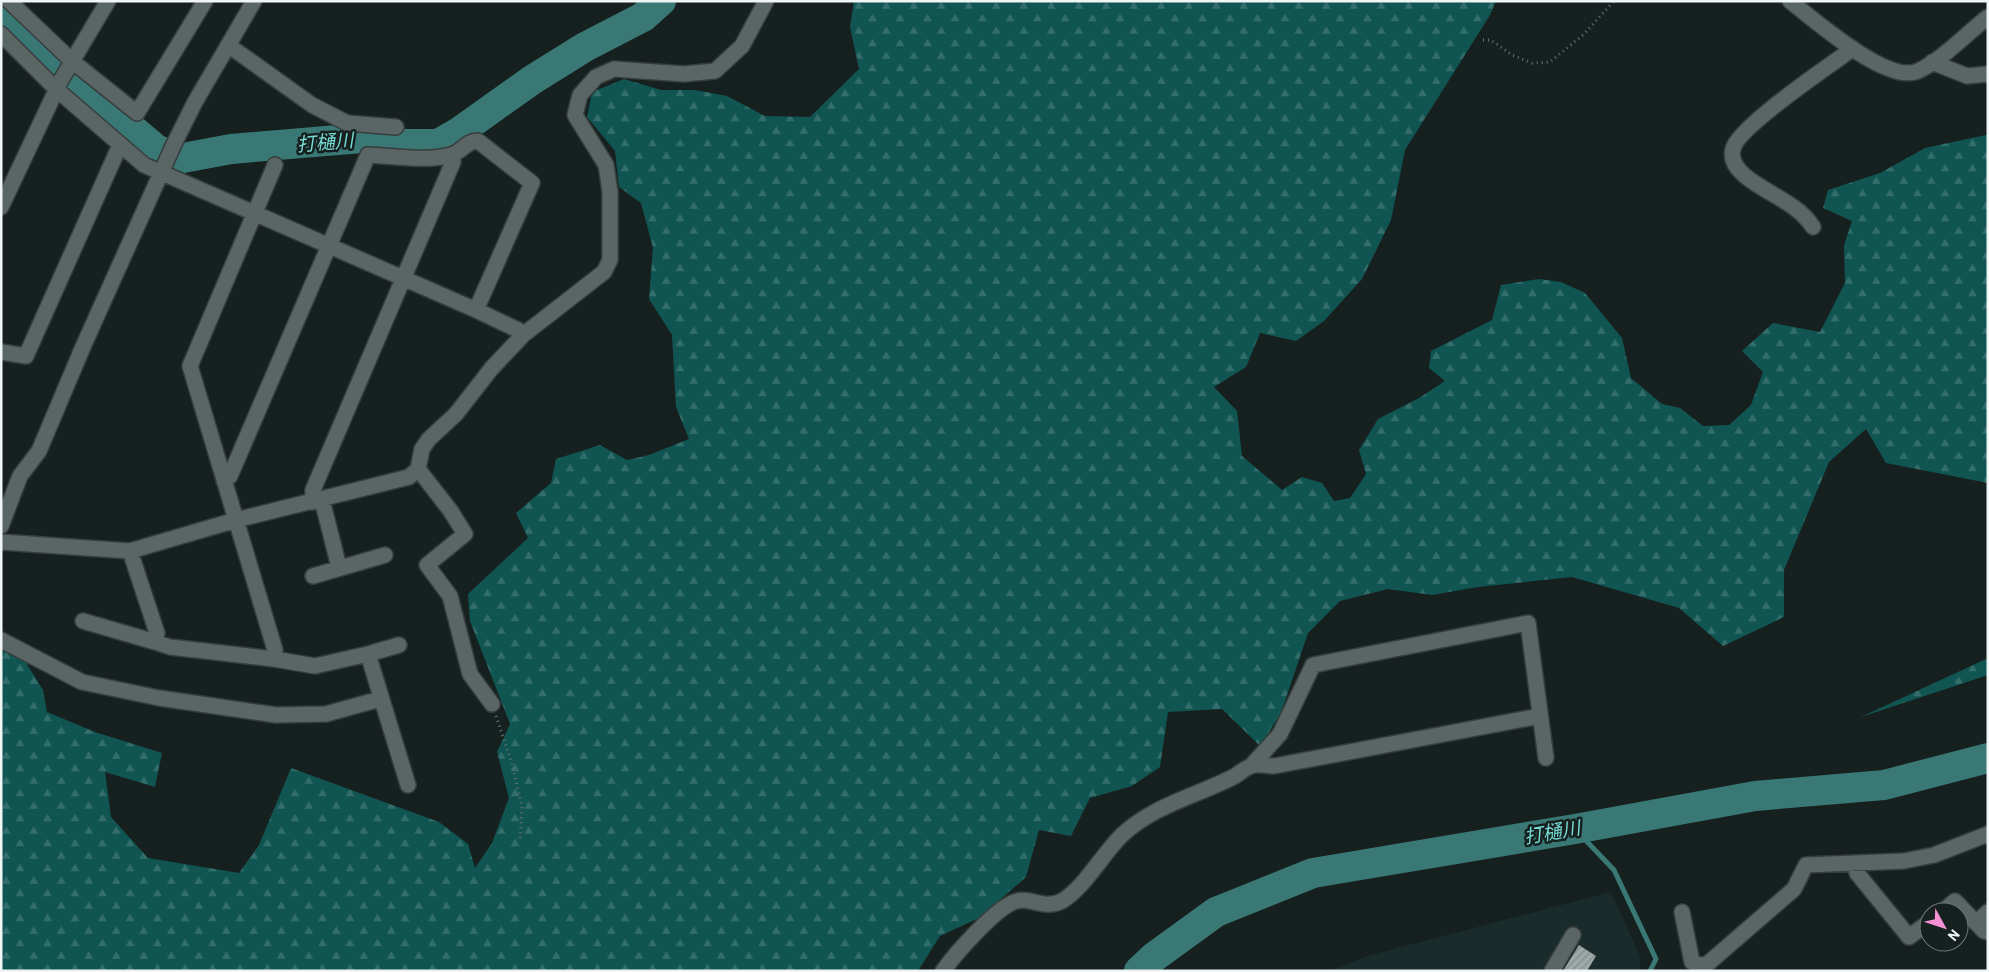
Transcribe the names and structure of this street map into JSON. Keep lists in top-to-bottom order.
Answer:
{
  "water": ["打樋川"],
  "north": "bottom right"
}
